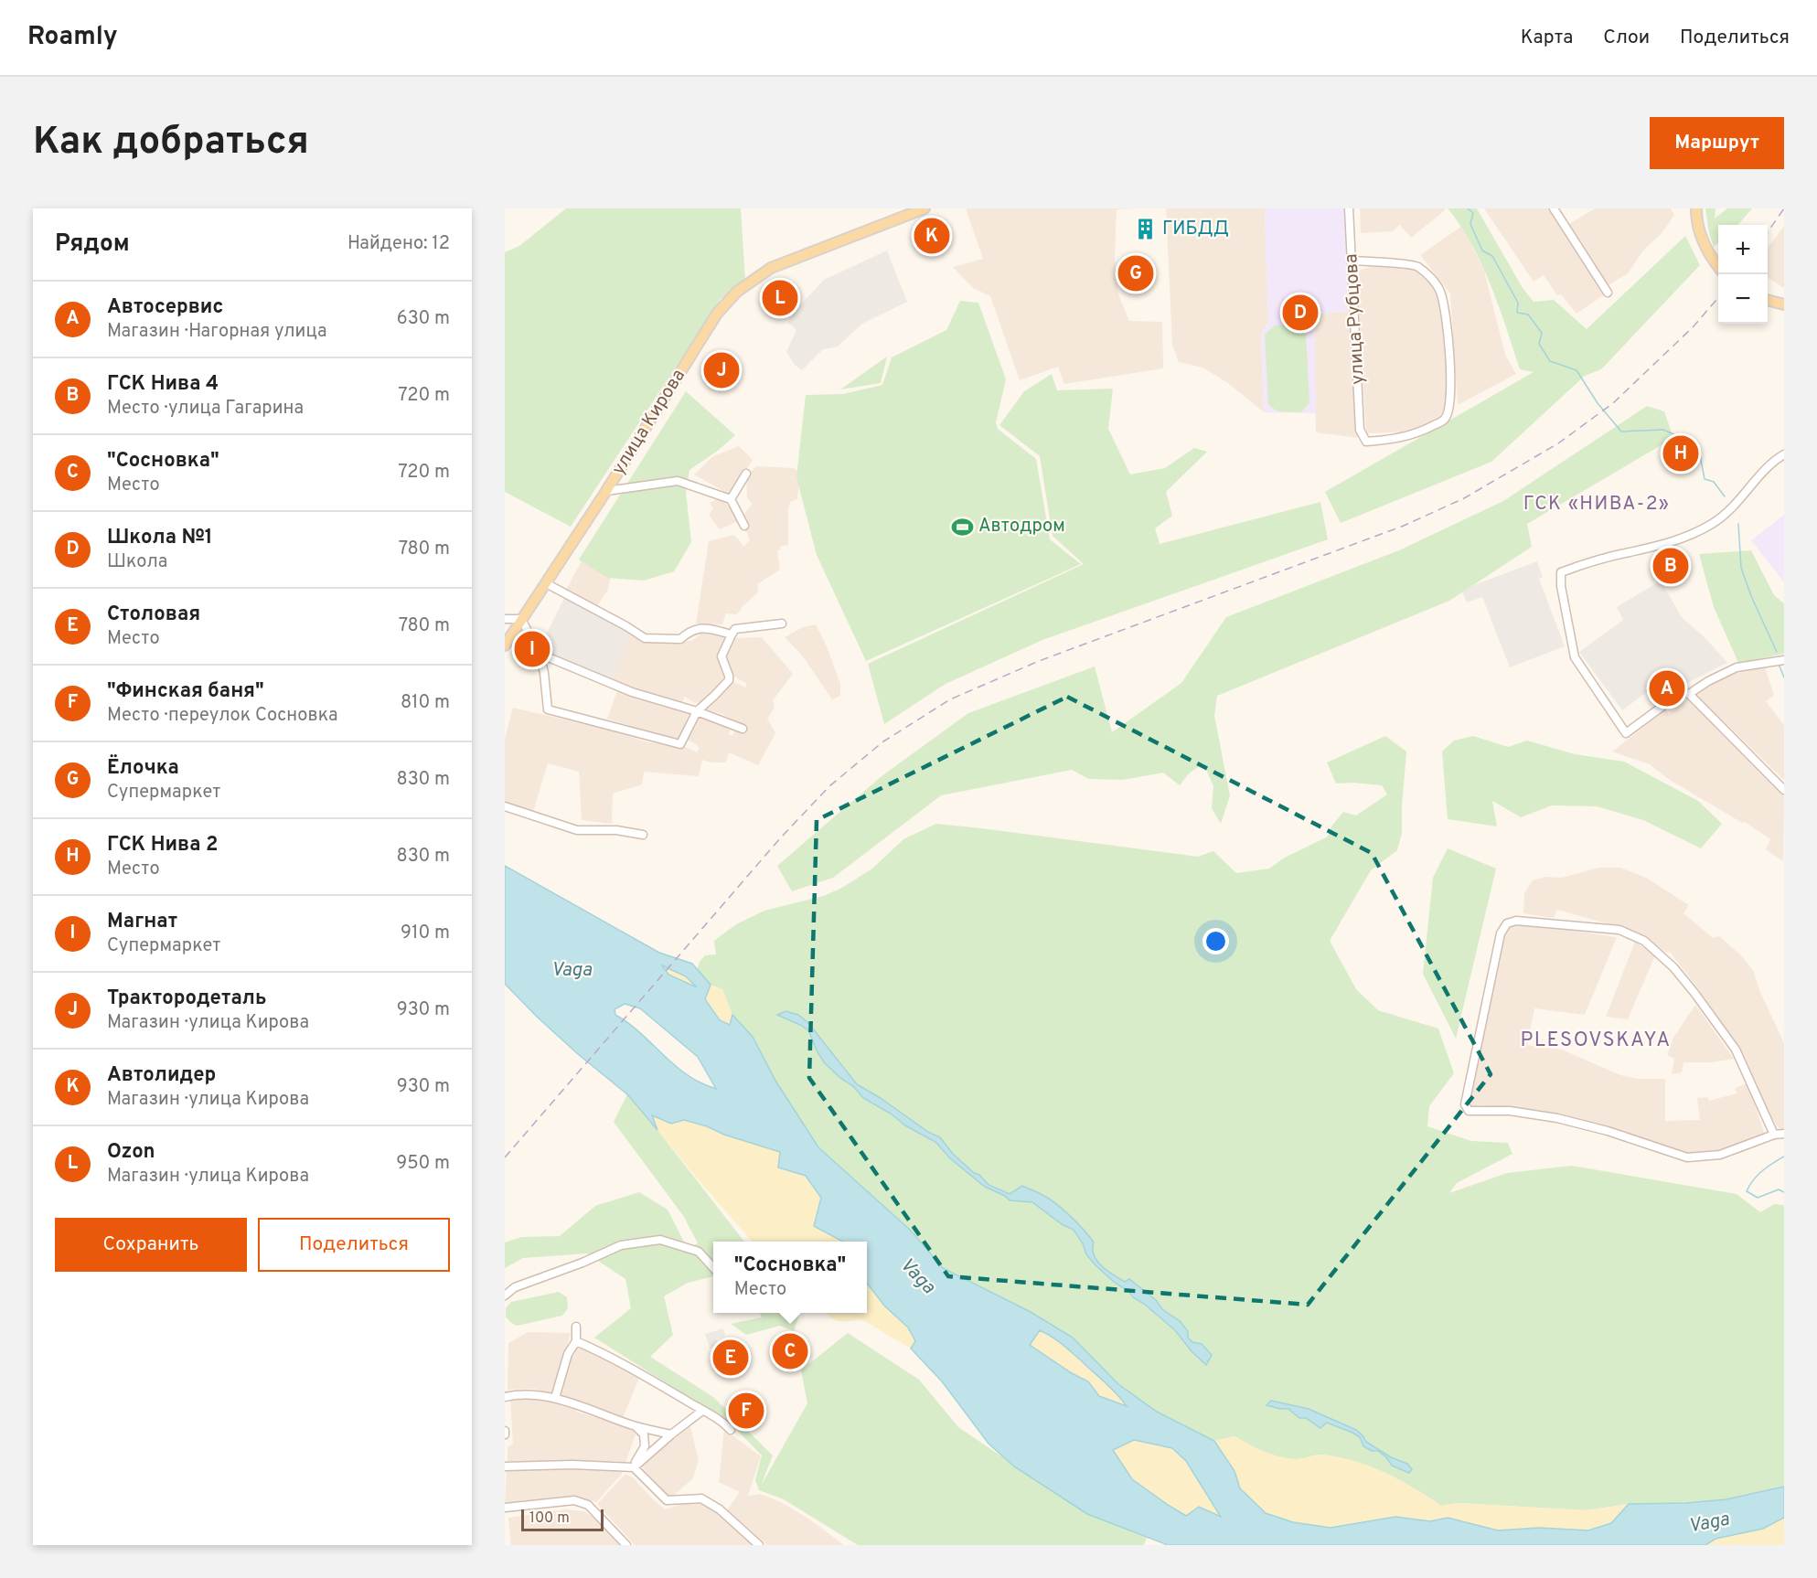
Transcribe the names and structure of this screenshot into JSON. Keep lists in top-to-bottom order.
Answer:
{
  "streets": {
    "main road": ["улица Кирова"],
    "street": ["улица Рубцова"]
  },
  "districts": ["ГСК «НИВА-2»", "PLESOVSKAYA"],
  "water": ["Vaga"],
  "places": {
    "building": ["ГИБДД"],
    "sports": ["Автодром"]
  },
  "scale_bar": "100 m",
  "page": {
    "header": "Roamly",
    "nav": ["Карта", "Слои", "Поделиться"],
    "buttons": [
      "Маршрут",
      ["Сохранить", "Поделиться"]
    ],
    "title": "Как добраться",
    "heading": ["Рядом", "Найдено: 12"],
    "pins": [
      "K",
      "G",
      "L",
      "D",
      "J",
      "H",
      "B",
      "I",
      "A",
      "C",
      "E",
      "F"
    ],
    "map_buttons": ["+", "−"],
    "list": [
      {
        "mark": "A",
        "name": "Автосервис",
        "note": "Магазин · Нагорная улица",
        "value": "630 m"
      },
      {
        "mark": "B",
        "name": "ГСК Нива 4",
        "note": "Место · улица Гагарина",
        "value": "720 m"
      },
      {
        "mark": "C",
        "name": "\"Сосновка\"",
        "note": "Место",
        "value": "720 m"
      },
      {
        "mark": "D",
        "name": "Школа №1",
        "note": "Школа",
        "value": "780 m"
      },
      {
        "mark": "E",
        "name": "Столовая",
        "note": "Место",
        "value": "780 m"
      },
      {
        "mark": "F",
        "name": "\"Финская баня\"",
        "note": "Место · переулок Сосновка",
        "value": "810 m"
      },
      {
        "mark": "G",
        "name": "Ёлочка",
        "note": "Супермаркет",
        "value": "830 m"
      },
      {
        "mark": "H",
        "name": "ГСК Нива 2",
        "note": "Место",
        "value": "830 m"
      },
      {
        "mark": "I",
        "name": "Магнат",
        "note": "Супермаркет",
        "value": "910 m"
      },
      {
        "mark": "J",
        "name": "Трактородеталь",
        "note": "Магазин · улица Кирова",
        "value": "930 m"
      },
      {
        "mark": "K",
        "name": "Автолидер",
        "note": "Магазин · улица Кирова",
        "value": "930 m"
      },
      {
        "mark": "L",
        "name": "Ozon",
        "note": "Магазин · улица Кирова",
        "value": "950 m"
      }
    ],
    "popup": ["\"Сосновка\"", "Место"],
    "scale": "100 m"
  }
}
